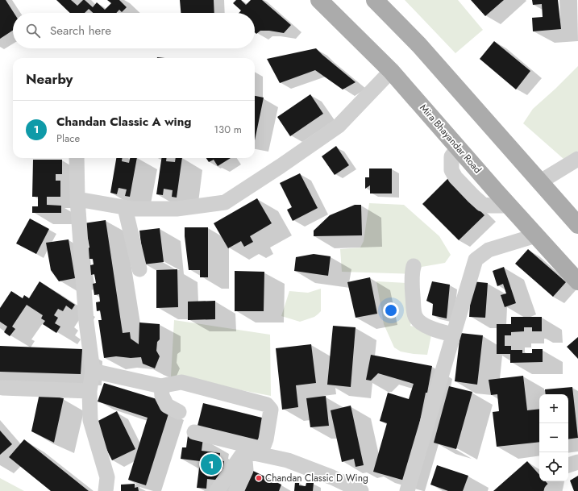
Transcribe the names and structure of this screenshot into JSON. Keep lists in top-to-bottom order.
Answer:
{
  "streets": {
    "main road": ["Mira Bhayandar Road"]
  },
  "places": ["Chandan Classic D Wing"],
  "page": {
    "search": "Search here",
    "heading": "Nearby",
    "list": [
      {
        "mark": "1",
        "name": "Chandan Classic A wing",
        "note": "Place",
        "value": "130 m"
      }
    ],
    "map_buttons": ["+", "−"],
    "pins": "1"
  }
}
